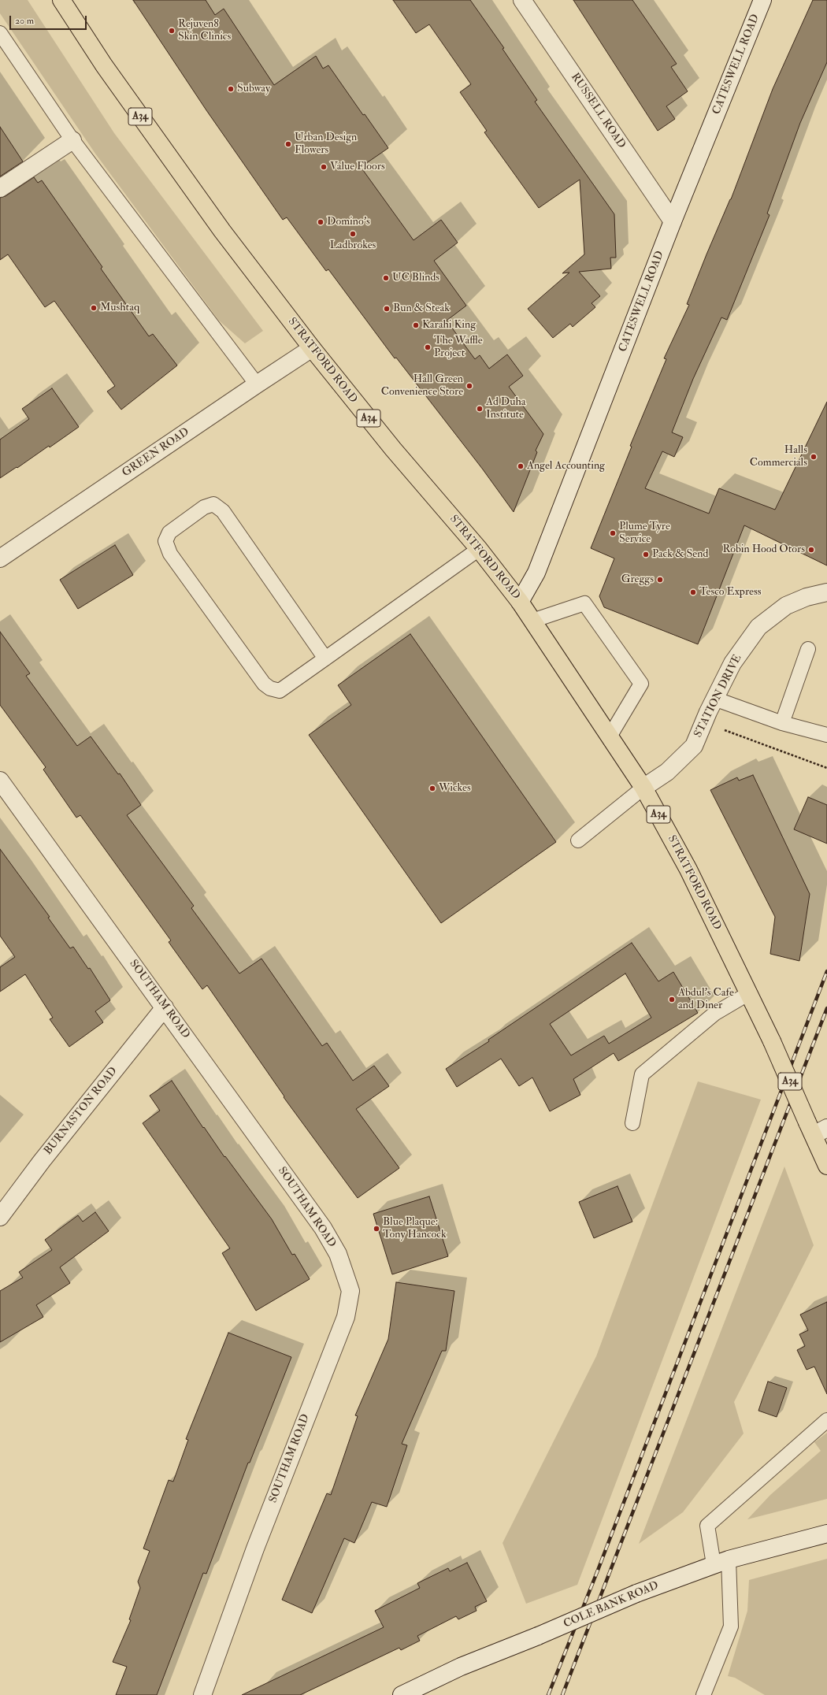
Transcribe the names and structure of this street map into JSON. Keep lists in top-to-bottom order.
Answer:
{
  "streets": {
    "highway": ["A34", "STRATFORD ROAD"],
    "street": [
      "CATESWELL ROAD",
      "RUSSELL ROAD",
      "GREEN ROAD",
      "STATION DRIVE",
      "SOUTHAM ROAD",
      "BURNASTON ROAD",
      "COLE BANK ROAD"
    ]
  },
  "crossings": [
    ["CATESWELL ROAD", "RUSSELL ROAD"],
    ["CATESWELL ROAD", "STRATFORD ROAD"],
    ["STRATFORD ROAD", "GREEN ROAD"],
    ["STRATFORD ROAD", "STATION DRIVE"],
    ["SOUTHAM ROAD", "BURNASTON ROAD"]
  ],
  "places": [
    "Rejuven8 Skin Clinics",
    "Subway",
    "Urban Design Flowers",
    "Value Floors",
    "Domino's",
    "Ladbrokes",
    "UC Blinds",
    "Mushtaq",
    "Bun & Steak",
    "Karahi King",
    "The Waffle Project",
    "Hall Green Convenience Store",
    "Ad Duha Institute",
    "Halls Commercials",
    "Angel Accounting",
    "Plume Tyre Service",
    "Robin Hood Otors",
    "Pack & Send",
    "Greggs",
    "Tesco Express",
    "Wickes",
    "Abdul's Cafe and Diner",
    "Blue Plaque: Tony Hancock"
  ],
  "scale_bar": "20 m"
}
